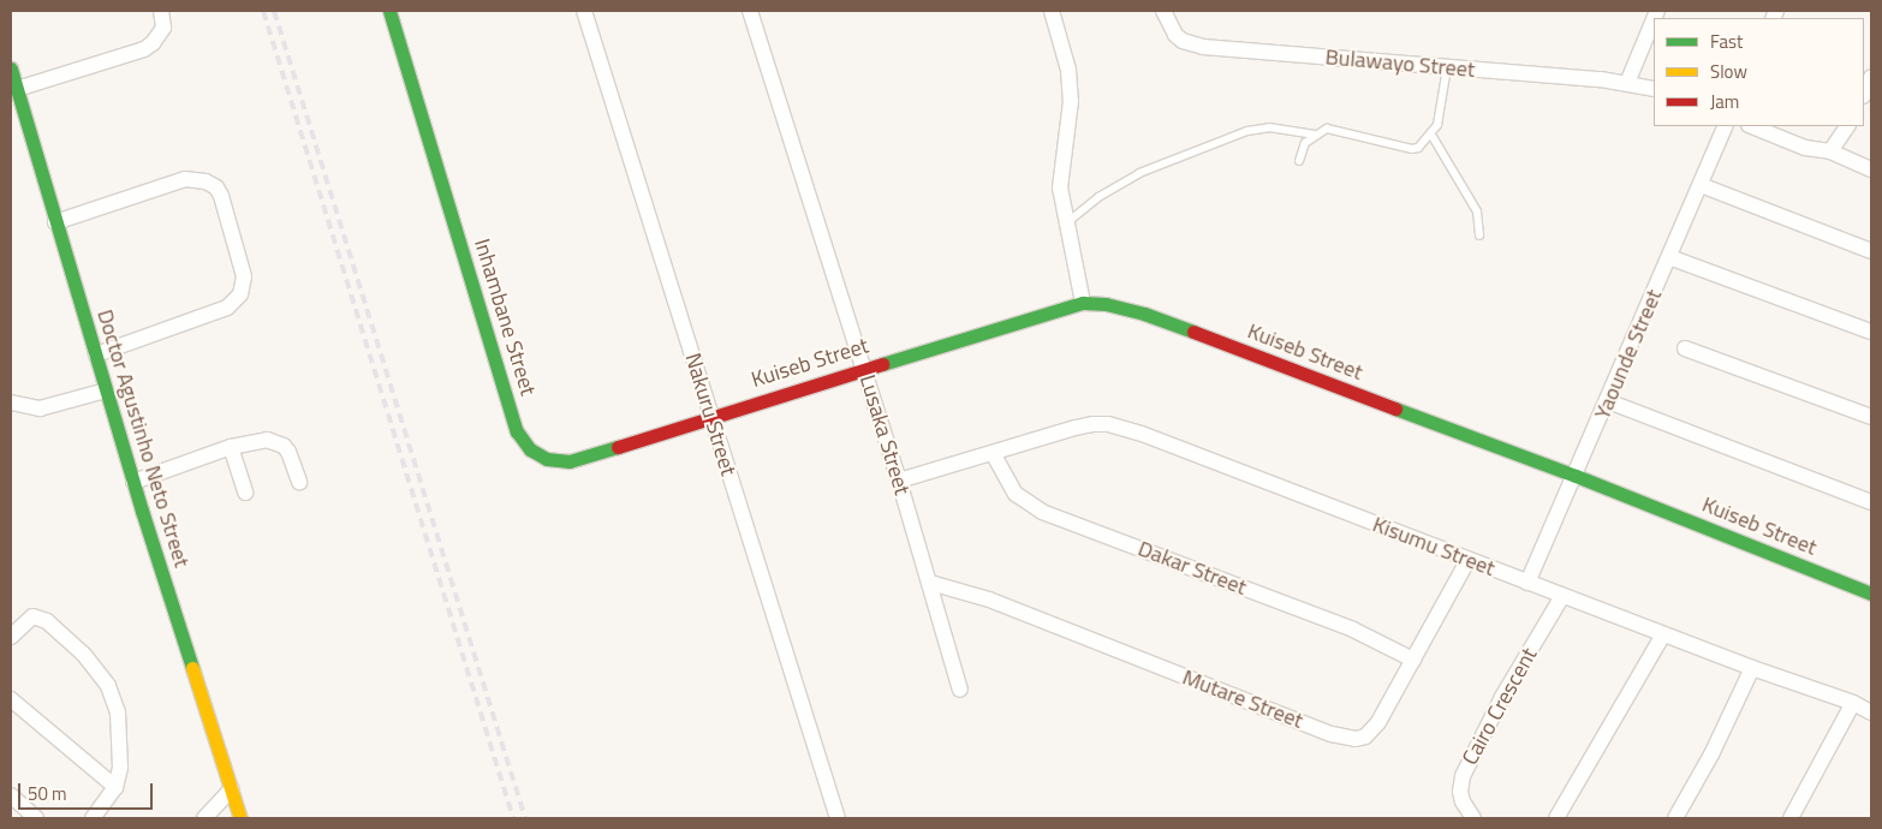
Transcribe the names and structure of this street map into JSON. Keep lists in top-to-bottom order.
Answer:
{
  "streets": {
    "street": [
      "Bulawayo Street",
      "Inhambane Street",
      "Kuiseb Street",
      "Yaounde Street",
      "Nakuru Street",
      "Lusaka Street",
      "Doctor Agustinho Neto Street",
      "Kisumu Street",
      "Dakar Street",
      "Mutare Street",
      "Cairo Crescent"
    ]
  },
  "crossings": [
    ["Inhambane Street", "Kuiseb Street"],
    ["Inhambane Street", "Nakuru Street"],
    ["Kuiseb Street", "Yaounde Street"],
    ["Kuiseb Street", "Nakuru Street"],
    ["Kuiseb Street", "Lusaka Street"],
    ["Yaounde Street", "Kisumu Street"],
    ["Lusaka Street", "Kisumu Street"],
    ["Lusaka Street", "Mutare Street"],
    ["Kisumu Street", "Dakar Street"],
    ["Kisumu Street", "Mutare Street"],
    ["Kisumu Street", "Cairo Crescent"],
    ["Dakar Street", "Mutare Street"]
  ],
  "legend": ["Fast", "Slow", "Jam"],
  "scale_bar": "50 m"
}
